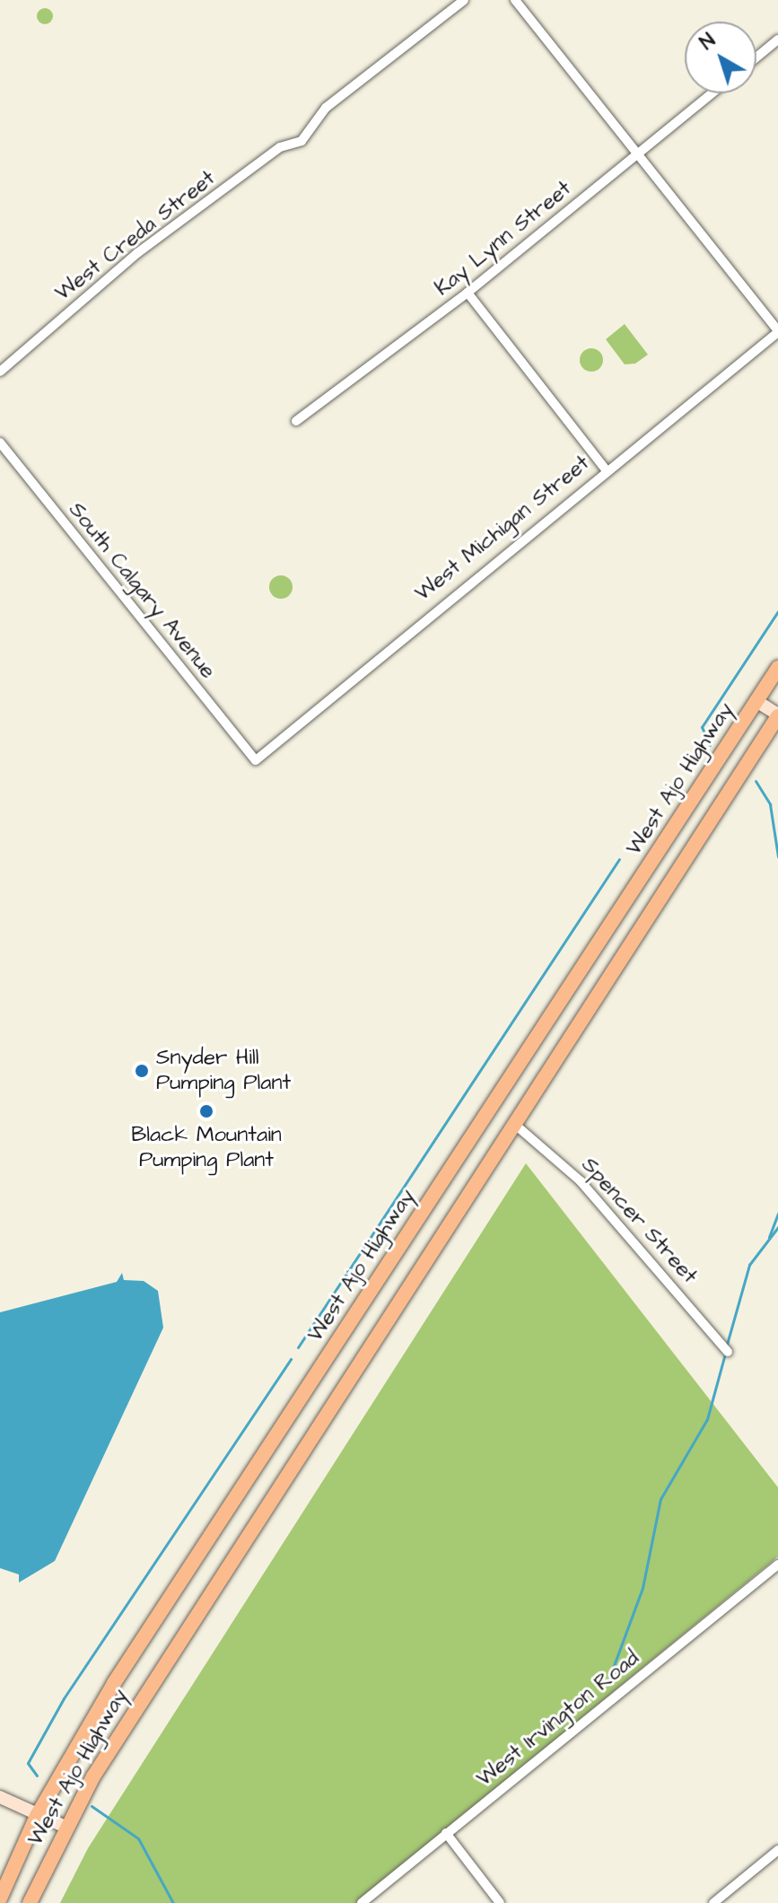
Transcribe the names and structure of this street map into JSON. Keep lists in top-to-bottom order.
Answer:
{
  "streets": {
    "main road": ["West Ajo Highway"],
    "street": [
      "West Creda Street",
      "Kay Lynn Street",
      "West Michigan Street",
      "South Calgary Avenue",
      "Spencer Street",
      "West Irvington Road"
    ]
  },
  "crossings": [
    ["West Michigan Street", "South Calgary Avenue"],
    ["West Ajo Highway", "Spencer Street"]
  ],
  "places": ["Snyder Hill Pumping Plant", "Black Mountain Pumping Plant"],
  "north": "top left"
}
